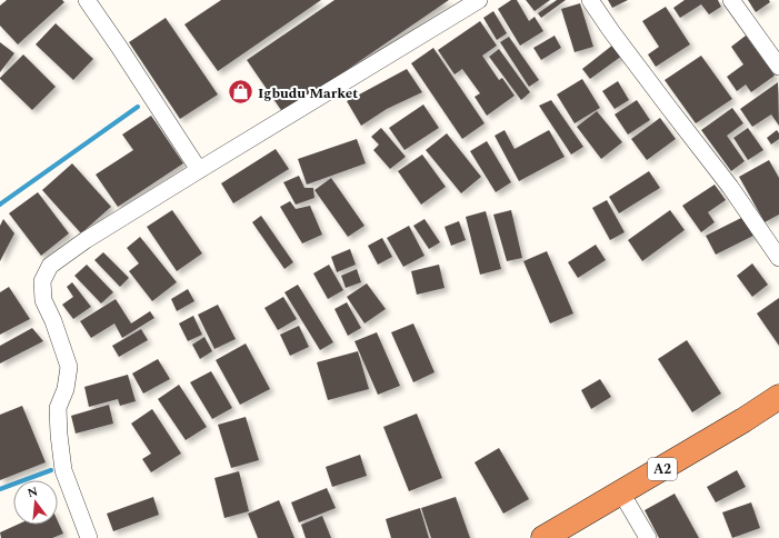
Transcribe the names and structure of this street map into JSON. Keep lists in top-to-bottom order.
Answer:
{
  "streets": {
    "highway": ["A2"]
  },
  "places": {
    "shop": ["Igbudu Market"]
  },
  "north": "top"
}
